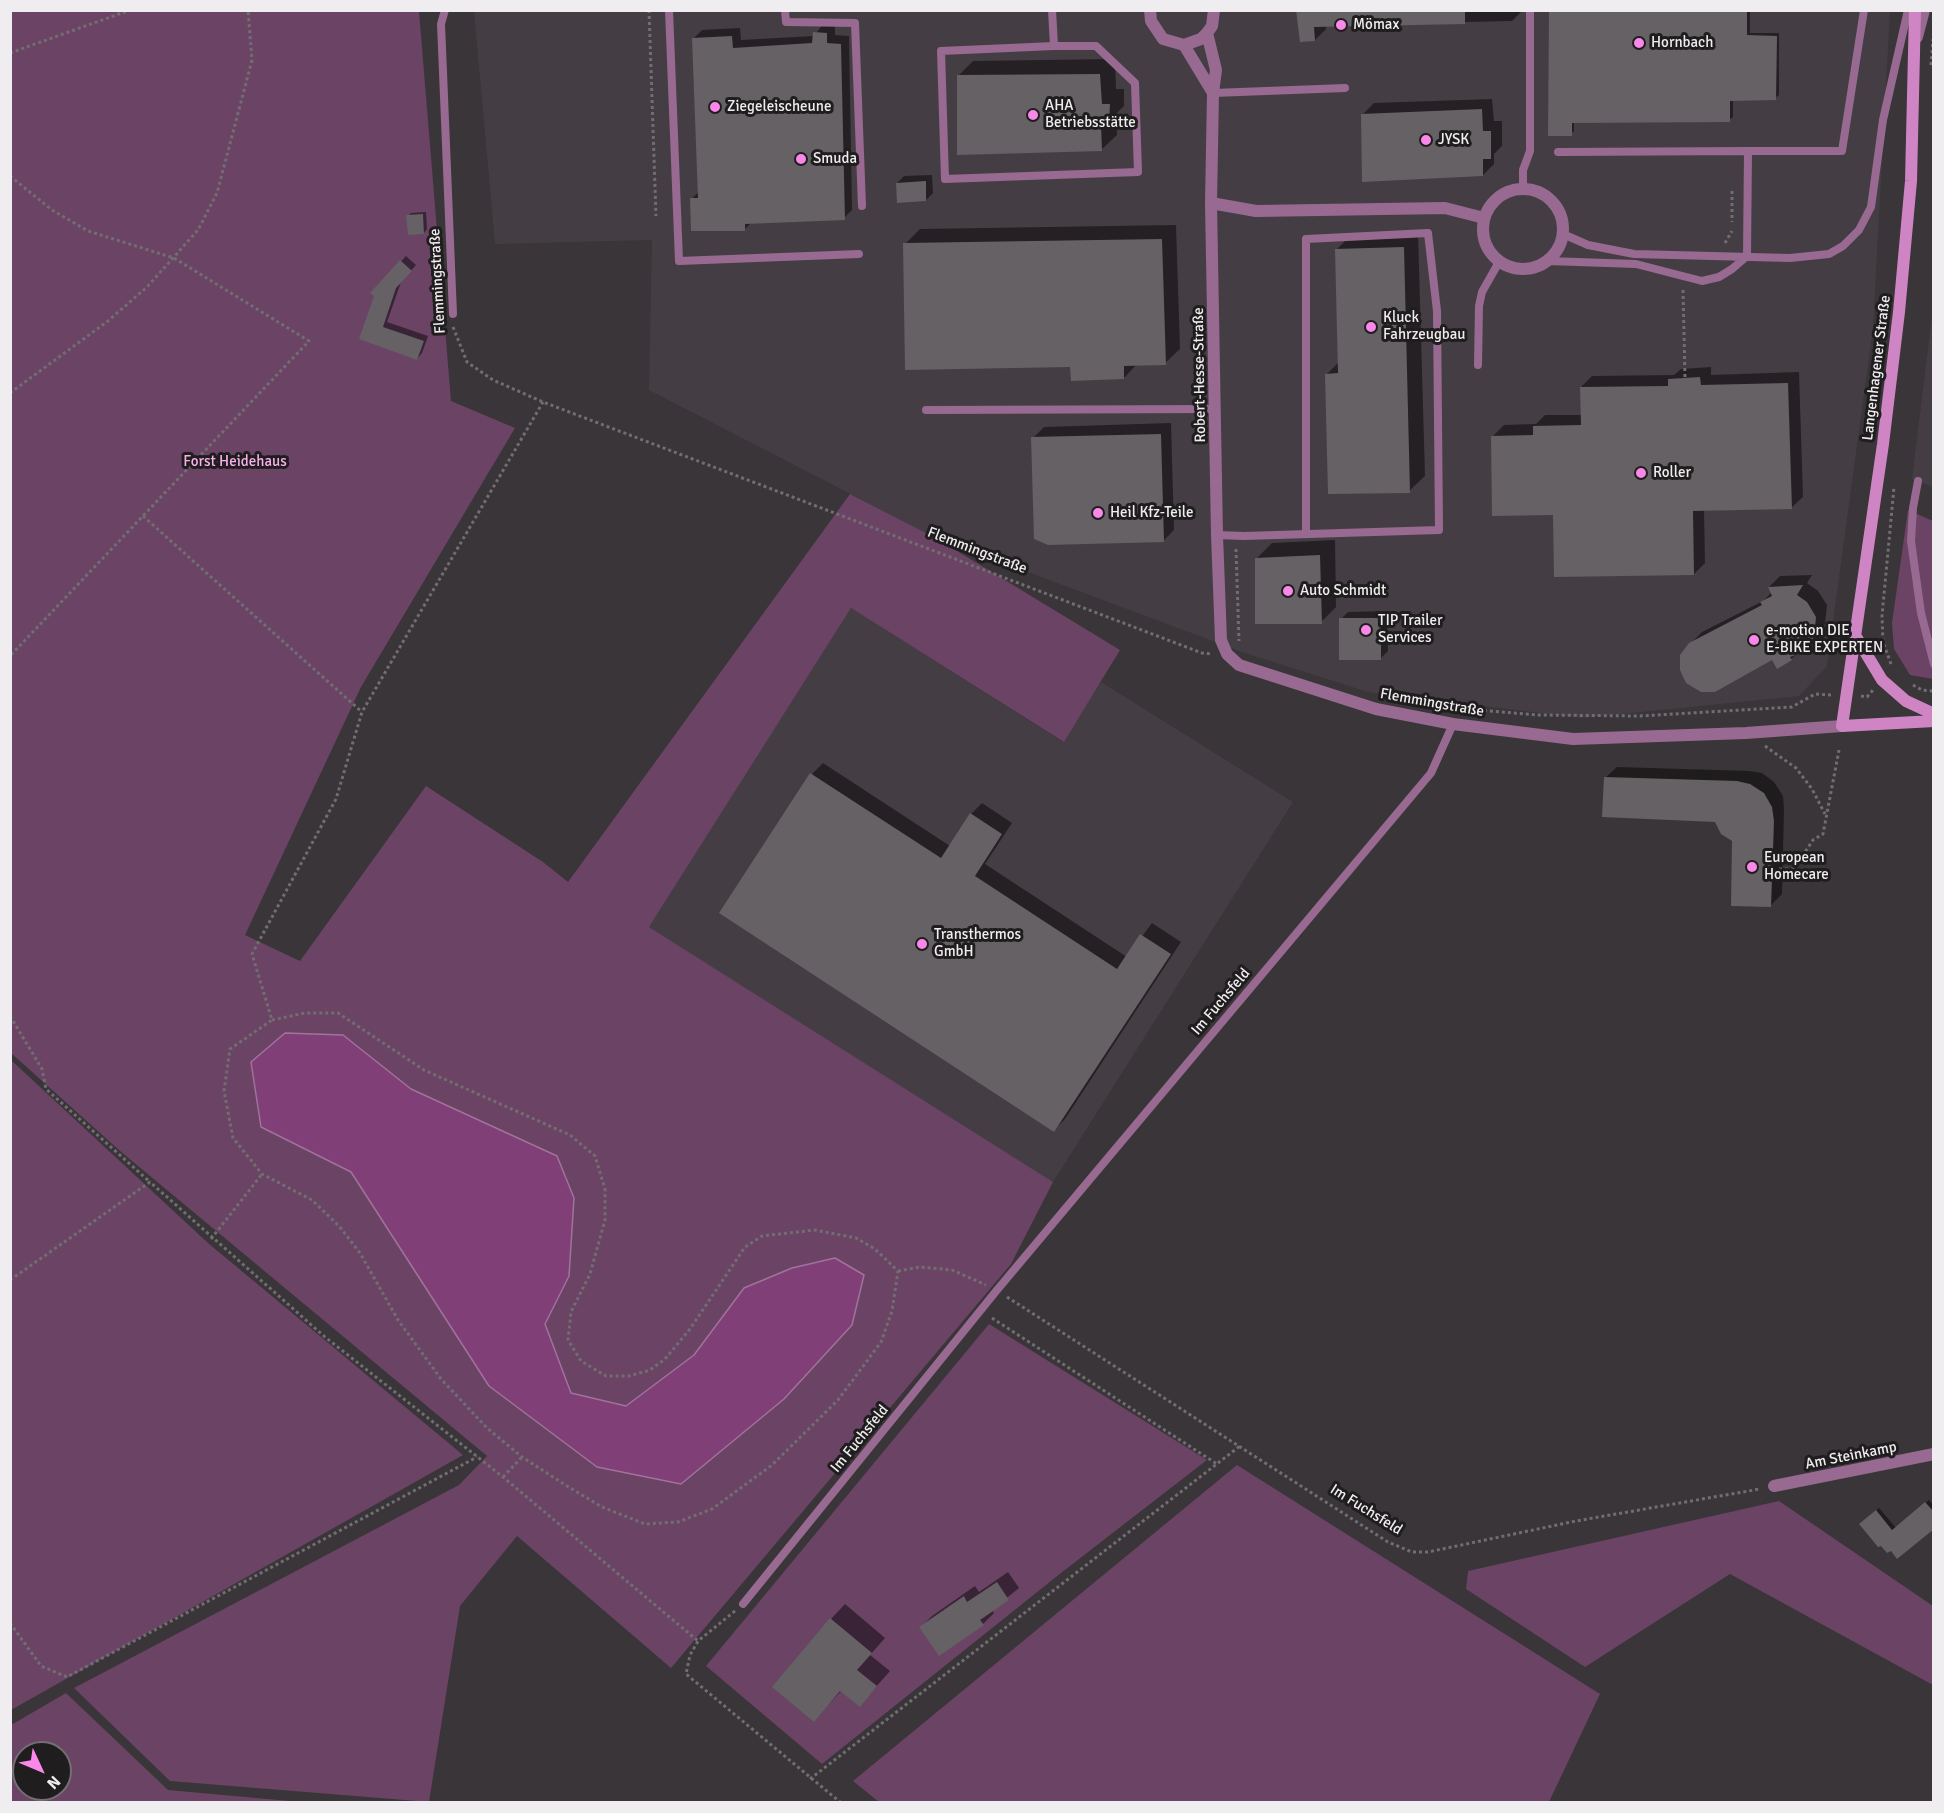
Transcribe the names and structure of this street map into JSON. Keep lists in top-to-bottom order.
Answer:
{
  "streets": {
    "street": [
      "Flemmingstraße",
      "Langenhagener Straße",
      "Robert-Hesse-Straße",
      "Am Steinkamp"
    ],
    "lane": ["Im Fuchsfeld"]
  },
  "crossings": [
    ["Flemmingstraße", "Langenhagener Straße"],
    ["Flemmingstraße", "Robert-Hesse-Straße"],
    ["Flemmingstraße", "Im Fuchsfeld"],
    ["Im Fuchsfeld", "Am Steinkamp"]
  ],
  "parks": ["Forst Heidehaus"],
  "places": [
    "Mömax",
    "Hornbach",
    "Ziegeleischeune",
    "AHA Betriebsstätte",
    "JYSK",
    "Smuda",
    "Kluck Fahrzeugbau",
    "Roller",
    "Heil Kfz-Teile",
    "Auto Schmidt",
    "TIP Trailer Services",
    "e-motion DIE E-BIKE EXPERTEN",
    "European Homecare",
    "Transthermos GmbH"
  ],
  "north": "bottom right"
}
